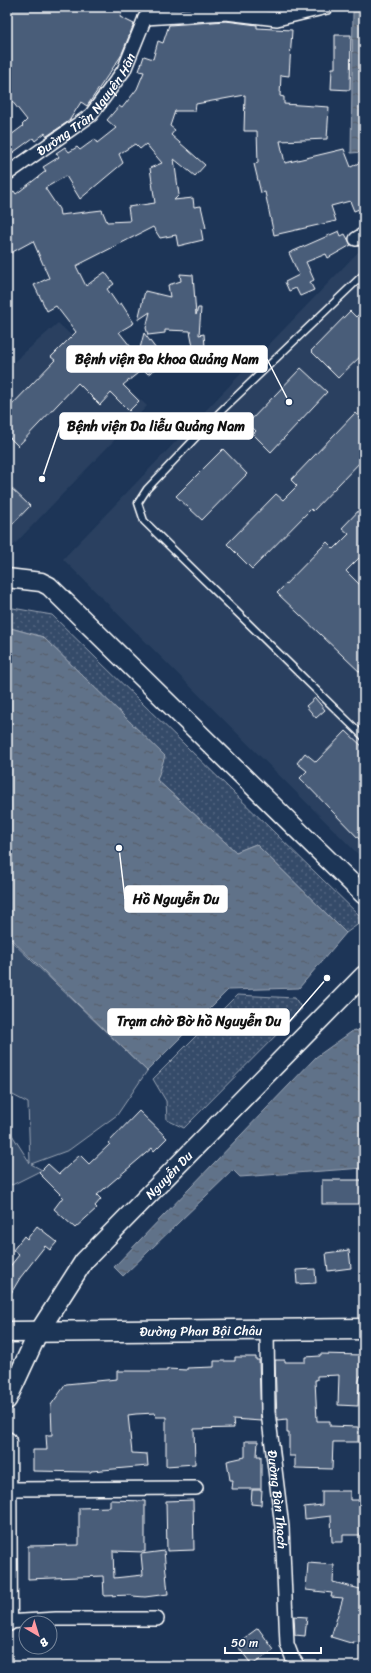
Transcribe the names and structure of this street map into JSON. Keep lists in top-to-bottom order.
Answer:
{
  "streets": {
    "main road": ["Đường Phan Bội Châu"],
    "street": ["Đường Trần Nguyên Hãn", "Nguyễn Du", "Đường Bàn Thạch"]
  },
  "crossings": [
    ["Nguyễn Du", "Đường Phan Bội Châu"],
    ["Đường Phan Bội Châu", "Đường Bàn Thạch"]
  ],
  "places": [
    "Bệnh viện Đa khoa Quảng Nam",
    "Bệnh viện Da liễu Quảng Nam",
    "Hồ Nguyễn Du",
    "Trạm chờ Bờ hồ Nguyễn Du"
  ],
  "scale_bar": "50 m",
  "north": "bottom right"
}
